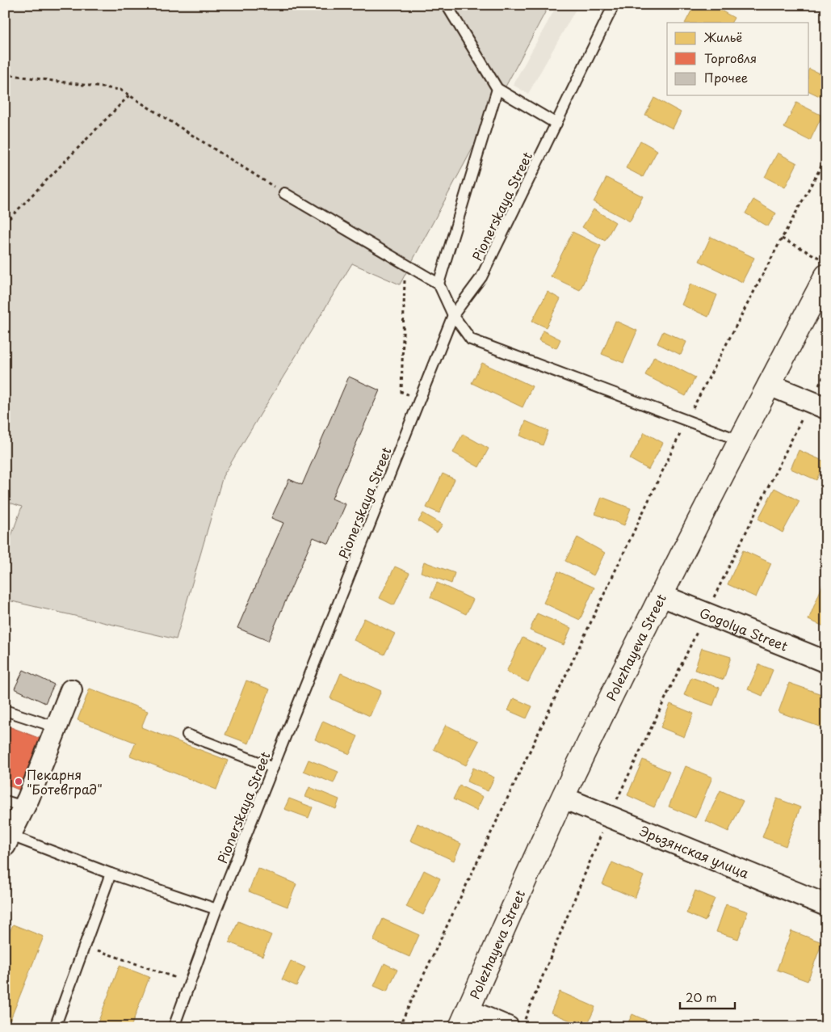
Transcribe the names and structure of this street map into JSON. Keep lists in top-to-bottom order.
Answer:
{
  "streets": {
    "main road": ["Polezhayeva Street"],
    "street": ["Gogolya Street", "Эрьзянская улица"],
    "lane": ["Pionerskaya Street"]
  },
  "crossings": [
    ["Gogolya Street", "Polezhayeva Street"],
    ["Polezhayeva Street", "Эрьзянская улица"]
  ],
  "places": ["Пекарня \"Ботевград\""],
  "legend": ["Жильё", "Торговля", "Прочее"],
  "scale_bar": "20 m"
}
